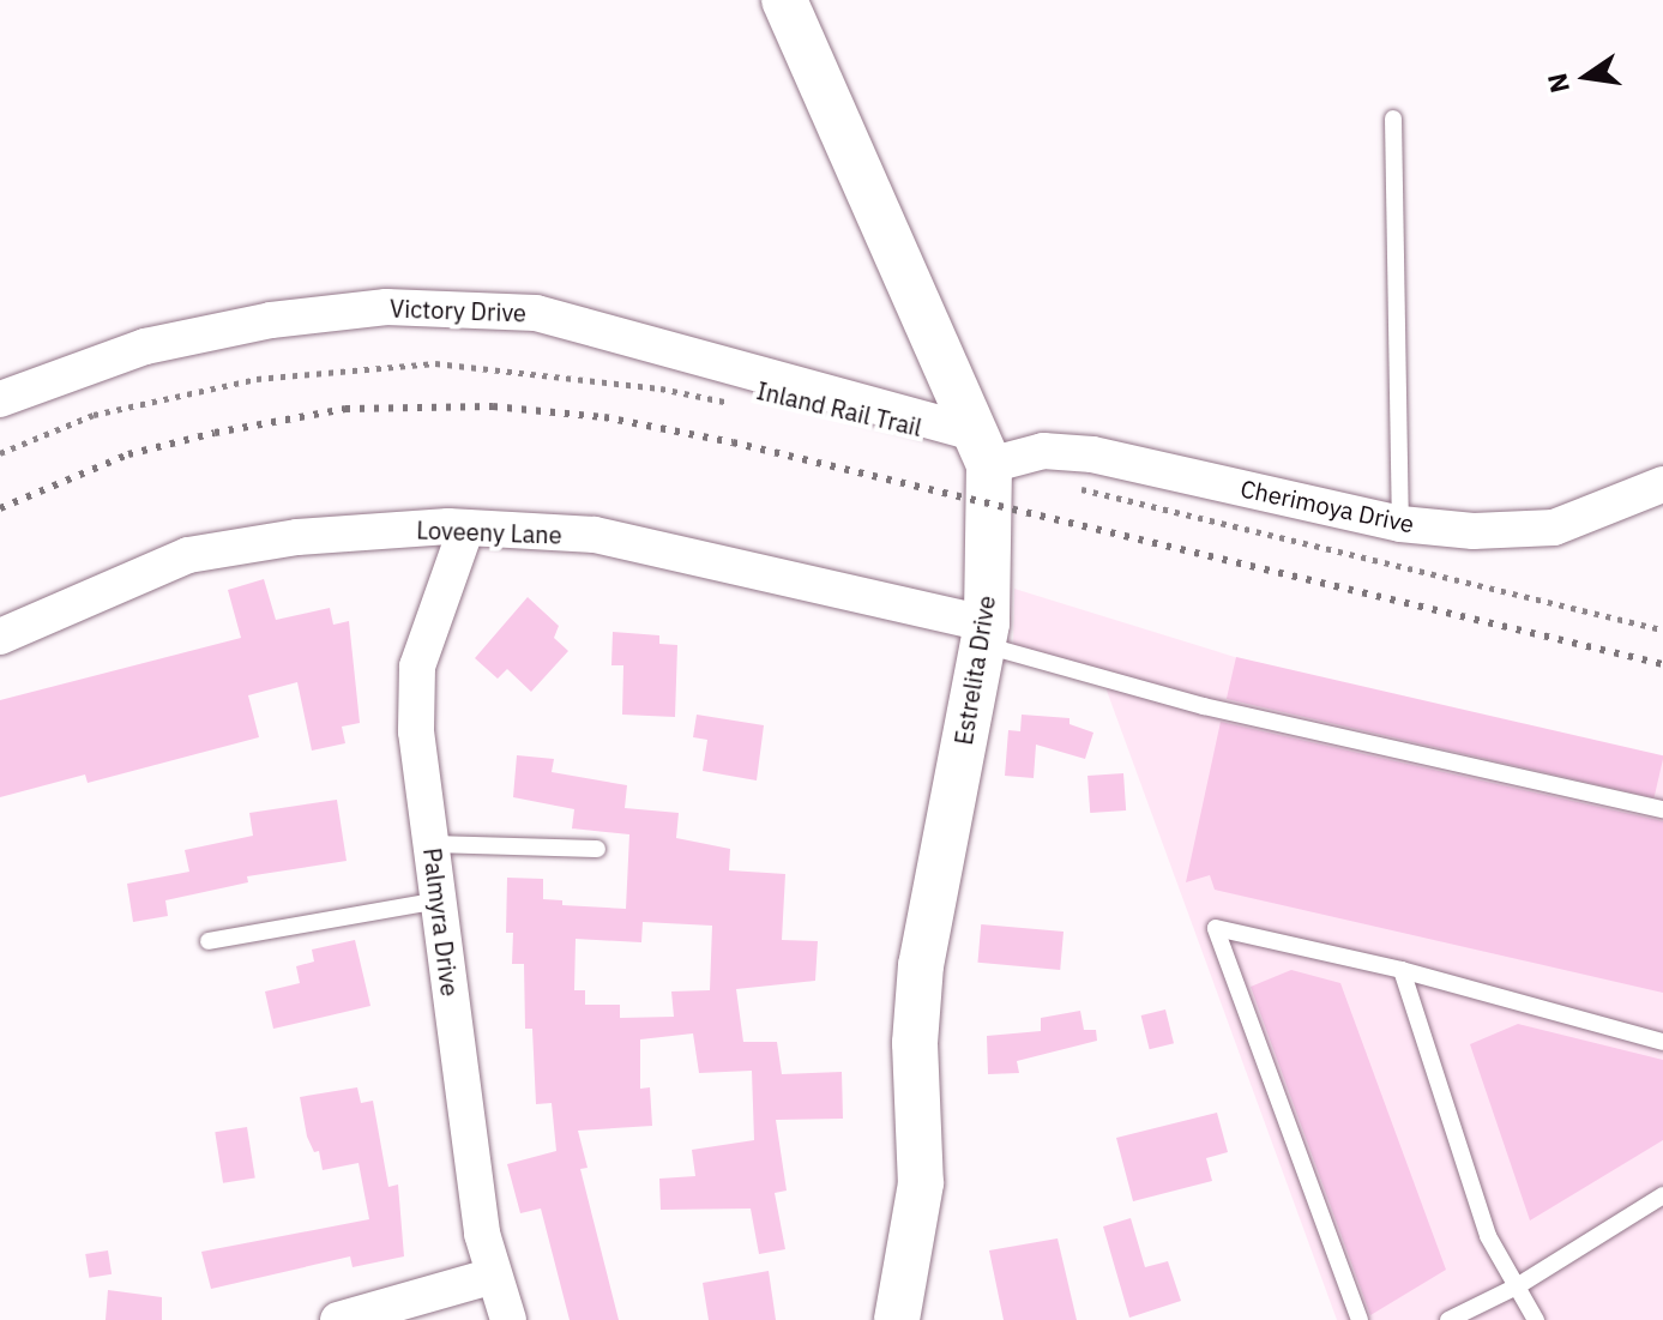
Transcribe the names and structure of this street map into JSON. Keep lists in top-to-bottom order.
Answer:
{
  "streets": {
    "street": [
      "Victory Drive",
      "Cherimoya Drive",
      "Loveeny Lane",
      "Estrelita Drive",
      "Palmyra Drive"
    ],
    "path": ["Inland Rail Trail"]
  },
  "crossings": [
    ["Victory Drive", "Cherimoya Drive"],
    ["Victory Drive", "Estrelita Drive"],
    ["Cherimoya Drive", "Estrelita Drive"],
    ["Loveeny Lane", "Estrelita Drive"],
    ["Loveeny Lane", "Palmyra Drive"]
  ],
  "north": "left"
}
